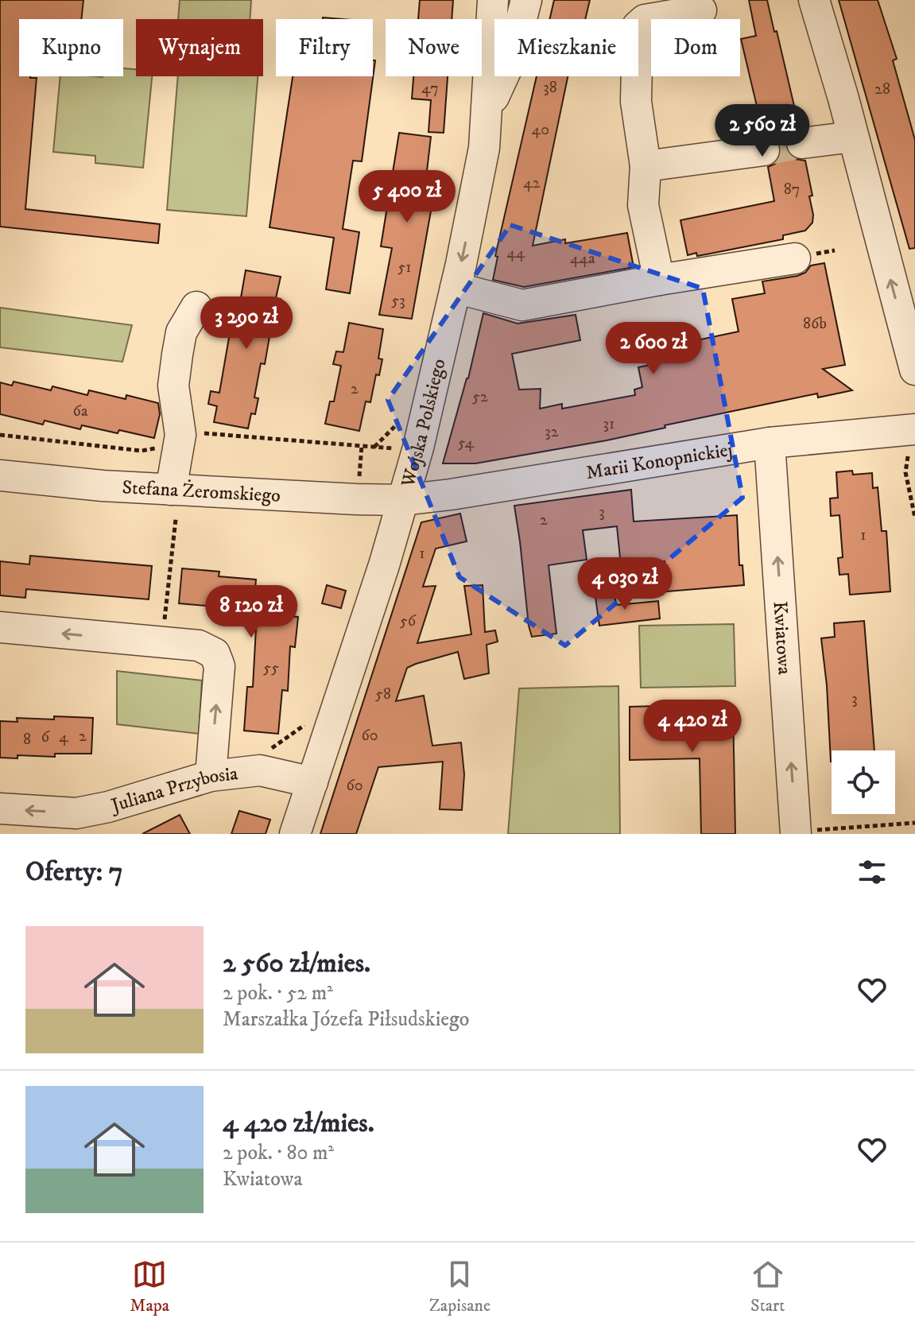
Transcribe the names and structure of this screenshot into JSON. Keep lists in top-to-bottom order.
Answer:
{
  "streets": {
    "street": [
      "Wojska Polskiego",
      "Marii Konopnickiej",
      "Stefana Żeromskiego",
      "Kwiatowa",
      "Juliana Przybosia"
    ]
  },
  "crossings": [
    ["Wojska Polskiego", "Marii Konopnickiej"],
    ["Wojska Polskiego", "Stefana Żeromskiego"],
    ["Wojska Polskiego", "Juliana Przybosia"],
    ["Marii Konopnickiej", "Stefana Żeromskiego"],
    ["Marii Konopnickiej", "Kwiatowa"]
  ],
  "one_way": ["Kwiatowa"],
  "house_numbers": [
    "38",
    "47",
    "28",
    "40",
    "42",
    "87",
    "44",
    "44a",
    "51",
    "53",
    "86b",
    "2",
    "52",
    "6a",
    "31",
    "32",
    "54",
    "3",
    "2",
    "1",
    "1",
    "56",
    "55",
    "58",
    "3",
    "60",
    "2",
    "6",
    "4",
    "8",
    "60"
  ],
  "page": {
    "chip": [
      "Kupno",
      "Wynajem",
      "Filtry",
      "Nowe",
      "Mieszkanie",
      "Dom"
    ],
    "price": [
      "2 560 zł",
      "5 400 zł",
      "3 290 zł",
      "2 600 zł",
      "4 030 zł",
      "8 120 zł",
      "4 420 zł"
    ],
    "heading": "Oferty: 7",
    "list": [
      {
        "name": "2 560 zł/mies.",
        "note": "2 pok. · 52 m² · Marszałka Józefa Piłsudskiego"
      },
      {
        "name": "4 420 zł/mies.",
        "note": "2 pok. · 80 m² · Kwiatowa"
      }
    ],
    "tabs": ["Mapa", "Zapisane", "Start"]
  }
}
